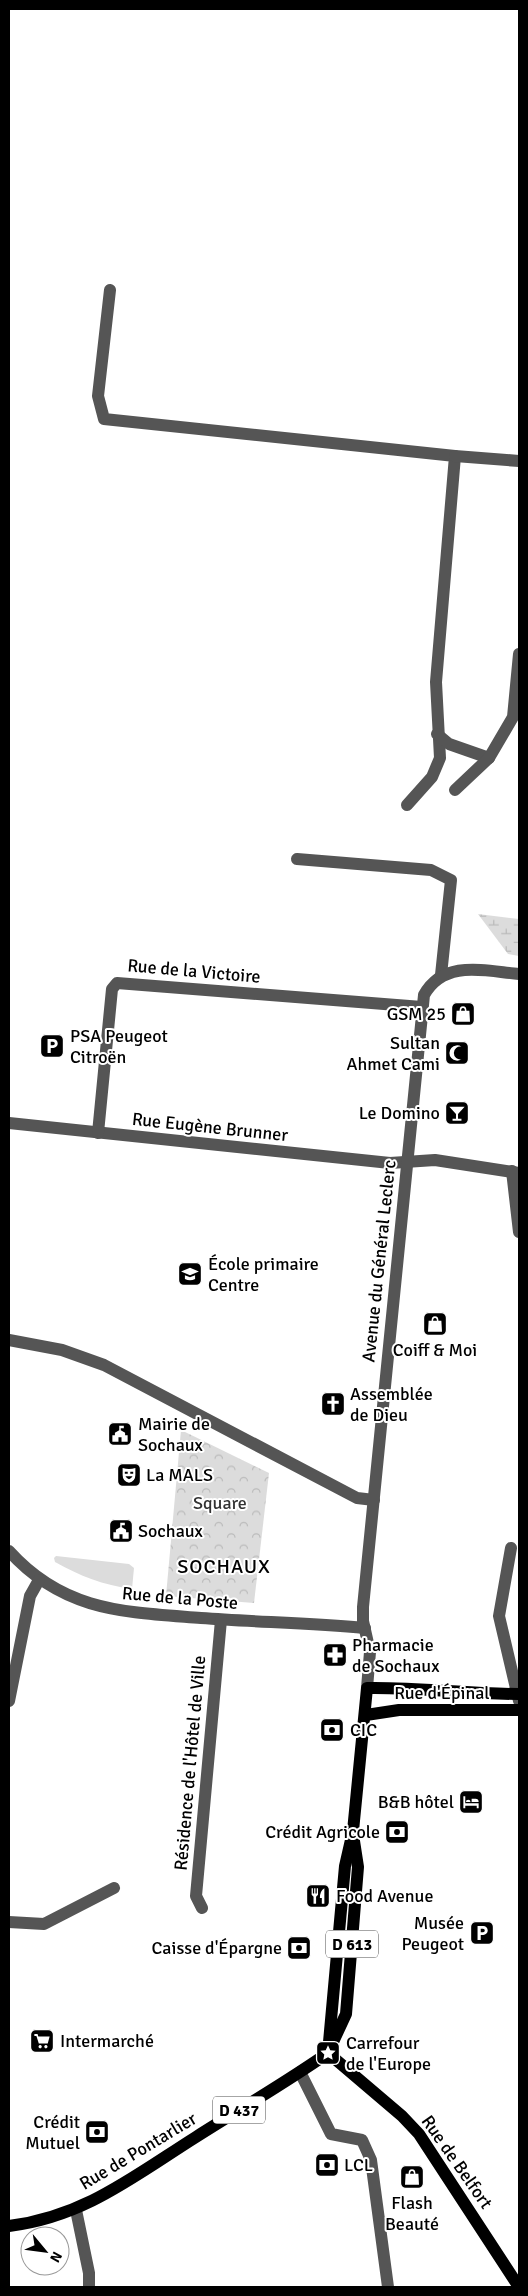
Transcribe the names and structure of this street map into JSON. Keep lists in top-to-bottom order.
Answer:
{
  "streets": {
    "main road": [
      "Avenue du Général Leclerc",
      "Rue d'Épinal",
      "D 613",
      "D 437",
      "Rue de Pontarlier",
      "Rue de Belfort"
    ],
    "street": [
      "Rue de la Victoire",
      "Rue Eugène Brunner",
      "Rue de la Poste",
      "Résidence de l'Hôtel de Ville"
    ]
  },
  "crossings": [
    ["Rue de la Victoire", "Rue Eugène Brunner"],
    ["Rue de la Victoire", "Avenue du Général Leclerc"],
    ["Rue Eugène Brunner", "Avenue du Général Leclerc"],
    ["Avenue du Général Leclerc", "Rue de la Poste"],
    ["Avenue du Général Leclerc", "Rue d'Épinal"],
    ["Avenue du Général Leclerc", "Rue de Pontarlier"],
    ["Avenue du Général Leclerc", "Rue de Belfort"],
    ["Rue de la Poste", "Résidence de l'Hôtel de Ville"],
    ["Rue de Pontarlier", "Rue de Belfort"]
  ],
  "districts": ["SOCHAUX"],
  "parks": ["Square"],
  "places": {
    "shop": ["GSM 25", "Coiff & Moi", "Flash Beauté"],
    "parking": ["PSA Peugeot Citroën", "Musée Peugeot"],
    "mosque": ["Sultan Ahmet Cami"],
    "bar": ["Le Domino"],
    "school or university": ["École primaire Centre"],
    "church": ["Assemblée de Dieu"],
    "public building": ["Mairie de Sochaux", "Sochaux"],
    "theatre": ["La MALS"],
    "pharmacy": ["Pharmacie de Sochaux"],
    "bank": [
      "CIC",
      "Crédit Agricole",
      "Caisse d'Épargne",
      "Crédit Mutuel",
      "LCL"
    ],
    "hotel": ["B&B hôtel"],
    "restaurant": ["Food Avenue"],
    "supermarket": ["Intermarché"],
    "place": ["Carrefour de l'Europe"]
  },
  "north": "bottom right"
}
